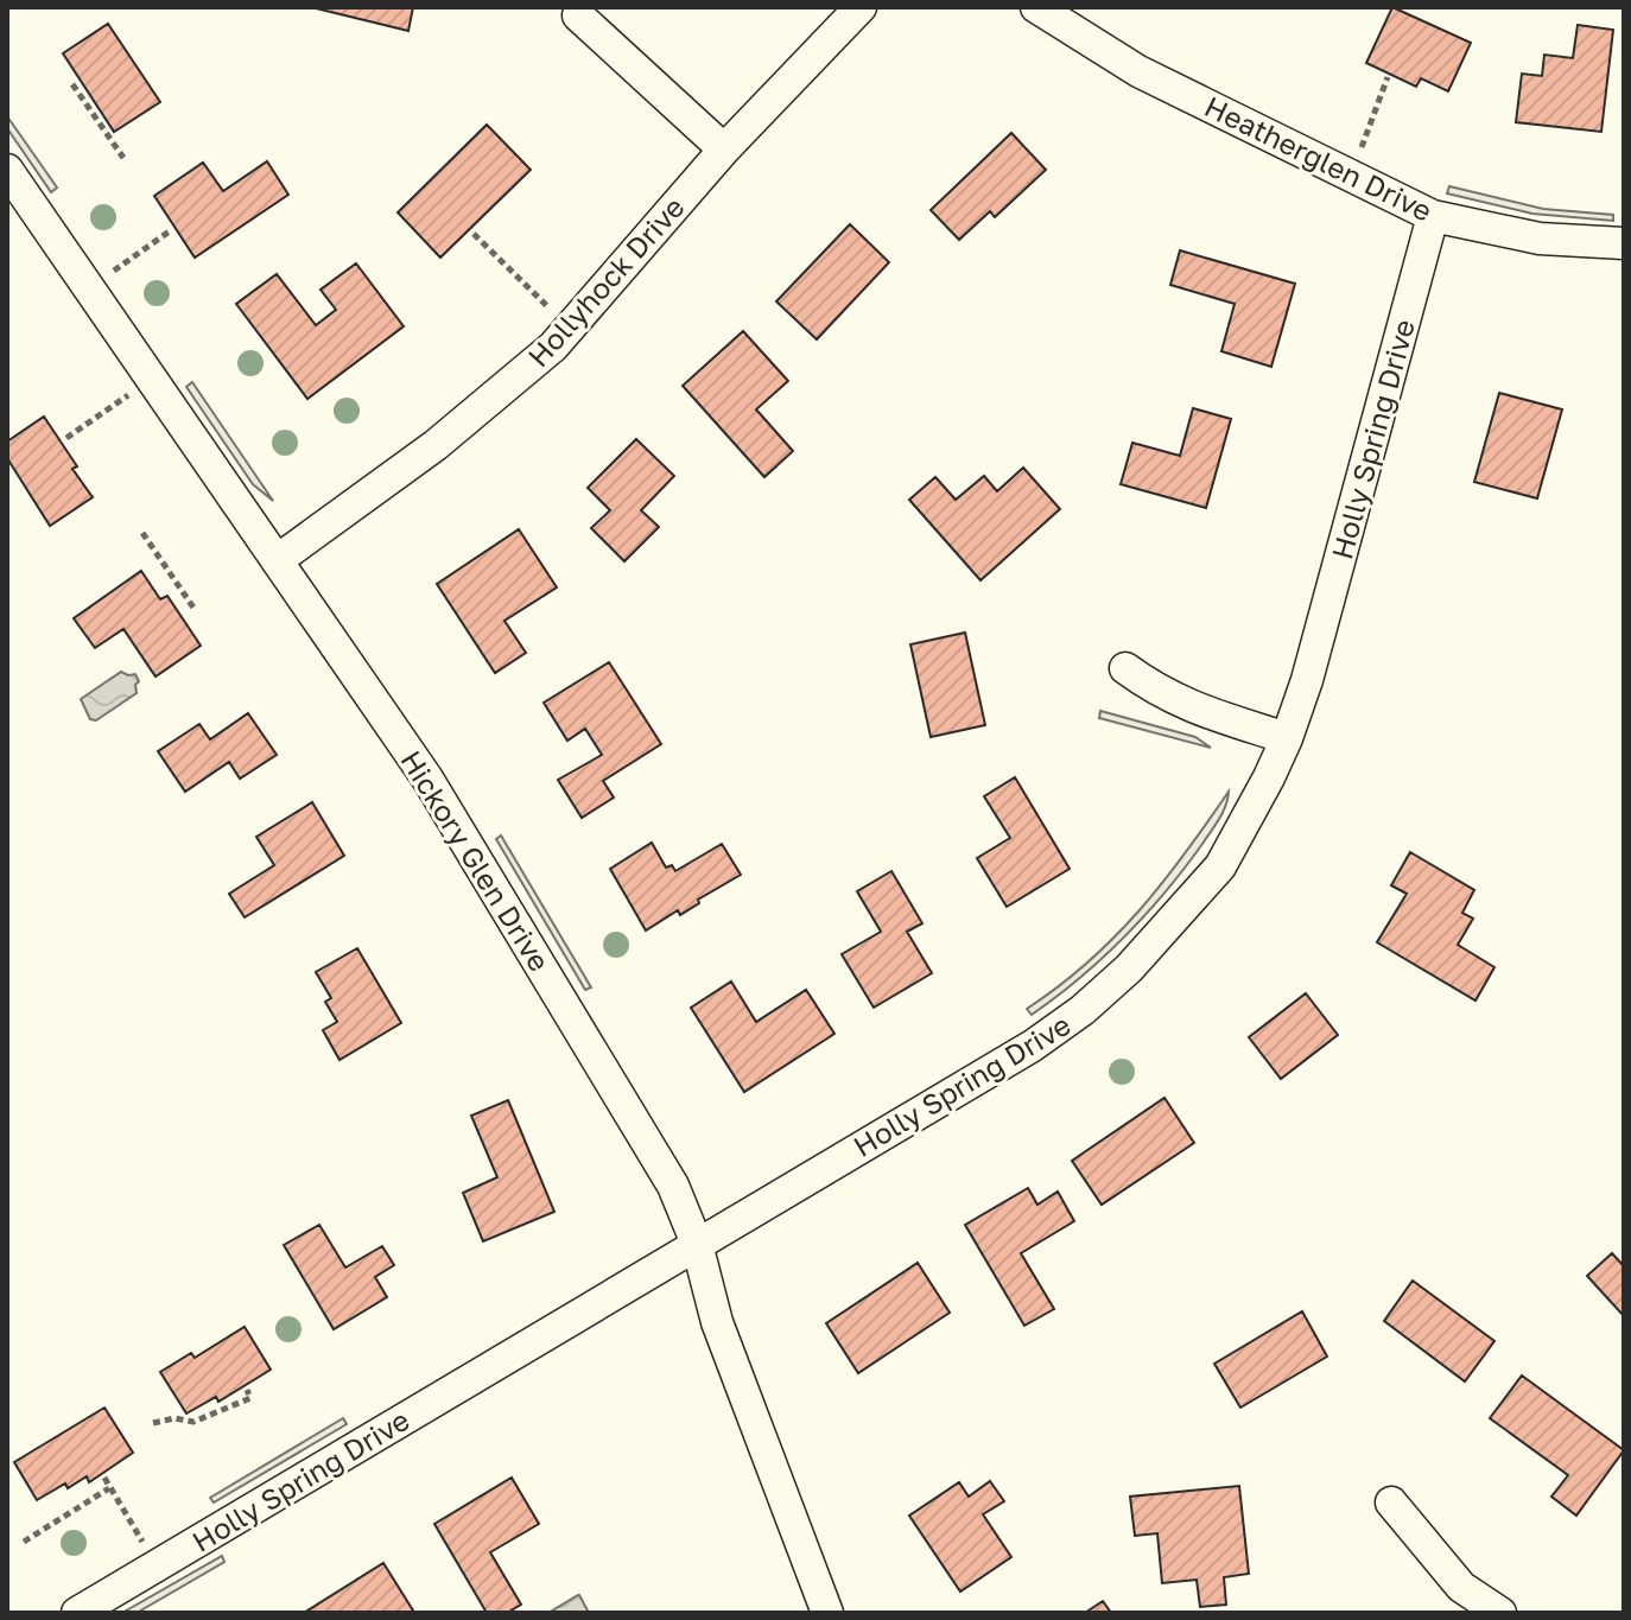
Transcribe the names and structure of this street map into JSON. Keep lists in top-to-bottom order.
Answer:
{
  "streets": {
    "street": [
      "Heatherglen Drive",
      "Hollyhock Drive",
      "Holly Spring Drive",
      "Hickory Glen Drive"
    ]
  },
  "crossings": [
    ["Heatherglen Drive", "Holly Spring Drive"],
    ["Hollyhock Drive", "Hickory Glen Drive"],
    ["Holly Spring Drive", "Hickory Glen Drive"]
  ]
}
